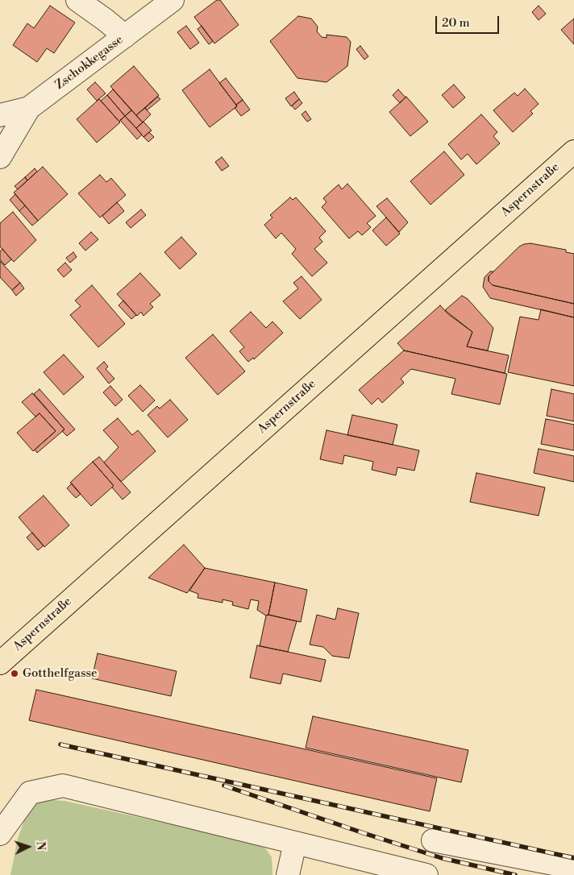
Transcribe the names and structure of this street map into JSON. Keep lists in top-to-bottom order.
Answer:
{
  "streets": {
    "main road": ["Aspernstraße"],
    "street": ["Zschokkegasse"]
  },
  "places": ["Gotthelfgasse"],
  "scale_bar": "20 m",
  "north": "right"
}
